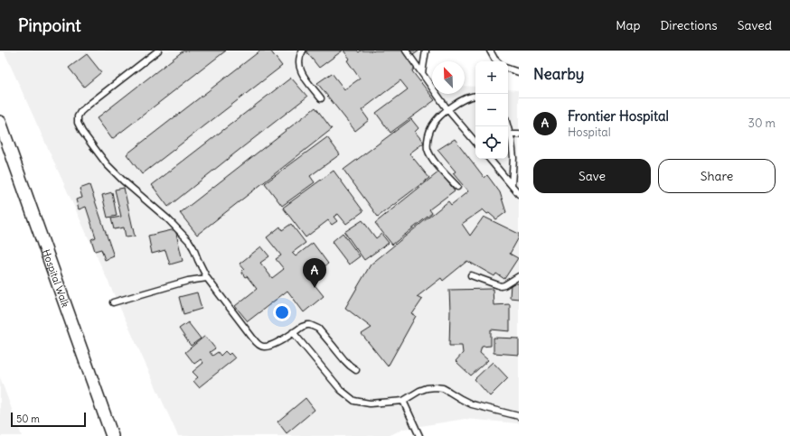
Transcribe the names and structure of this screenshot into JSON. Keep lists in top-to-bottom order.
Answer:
{
  "streets": {
    "street": ["Hospital Walk"]
  },
  "scale_bar": "50 m",
  "north": "top left",
  "page": {
    "header": "Pinpoint",
    "nav": ["Map", "Directions", "Saved"],
    "heading": "Nearby",
    "map_buttons": ["+", "−"],
    "list": [
      {
        "mark": "A",
        "name": "Frontier Hospital",
        "note": "Hospital",
        "value": "30 m"
      }
    ],
    "buttons": ["Save", "Share"],
    "pins": "A",
    "scale": "50 m"
  }
}
